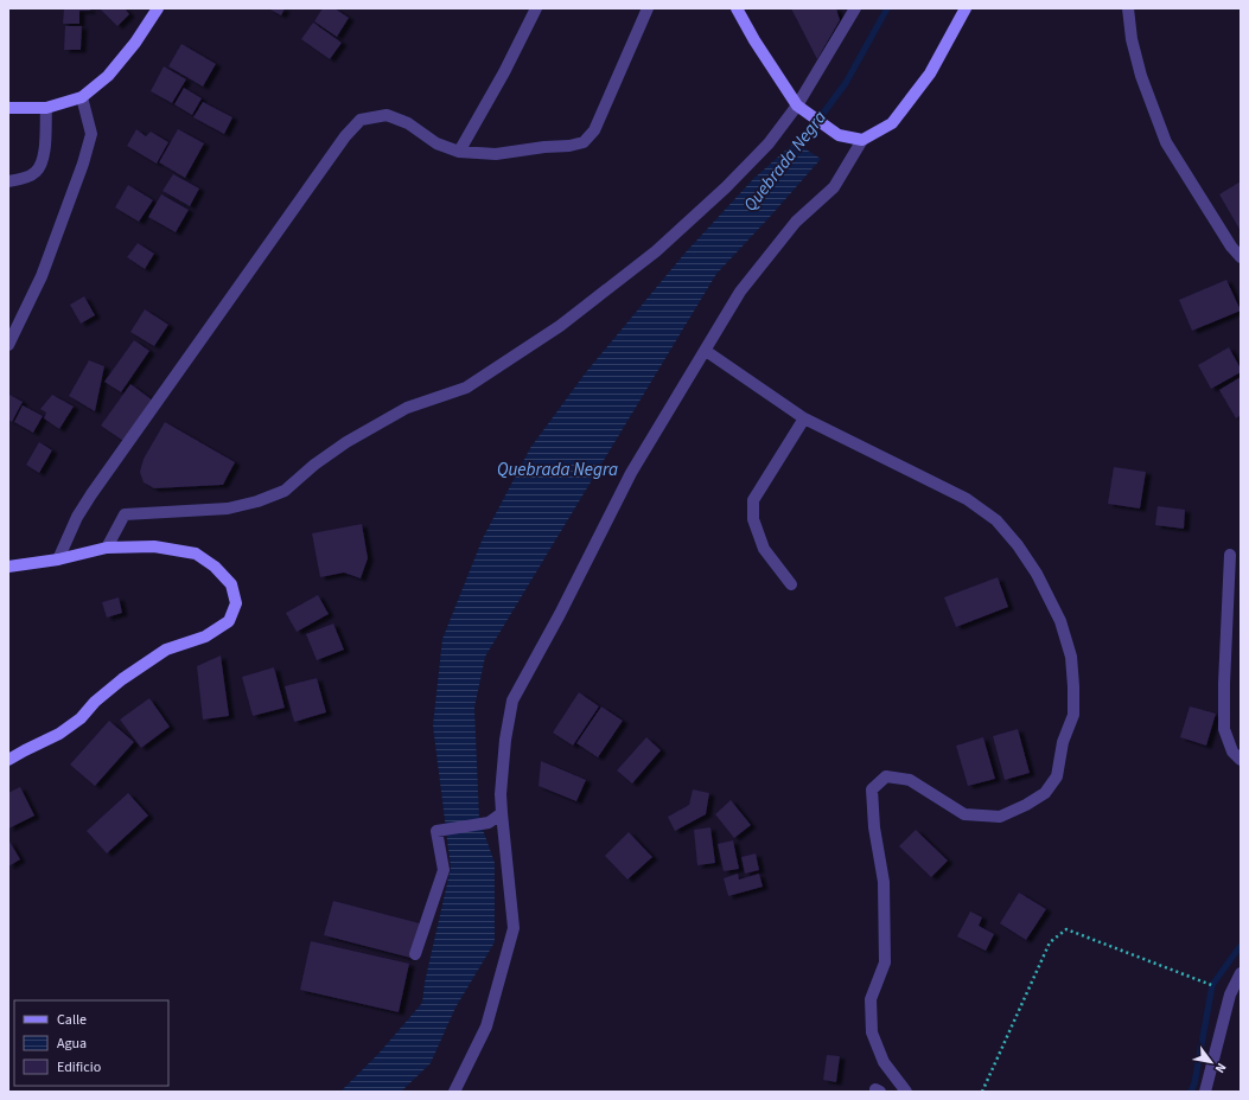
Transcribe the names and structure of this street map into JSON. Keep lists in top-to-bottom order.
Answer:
{
  "water": ["Quebrada Negra"],
  "legend": ["Calle", "Agua", "Edificio"],
  "north": "bottom right"
}
